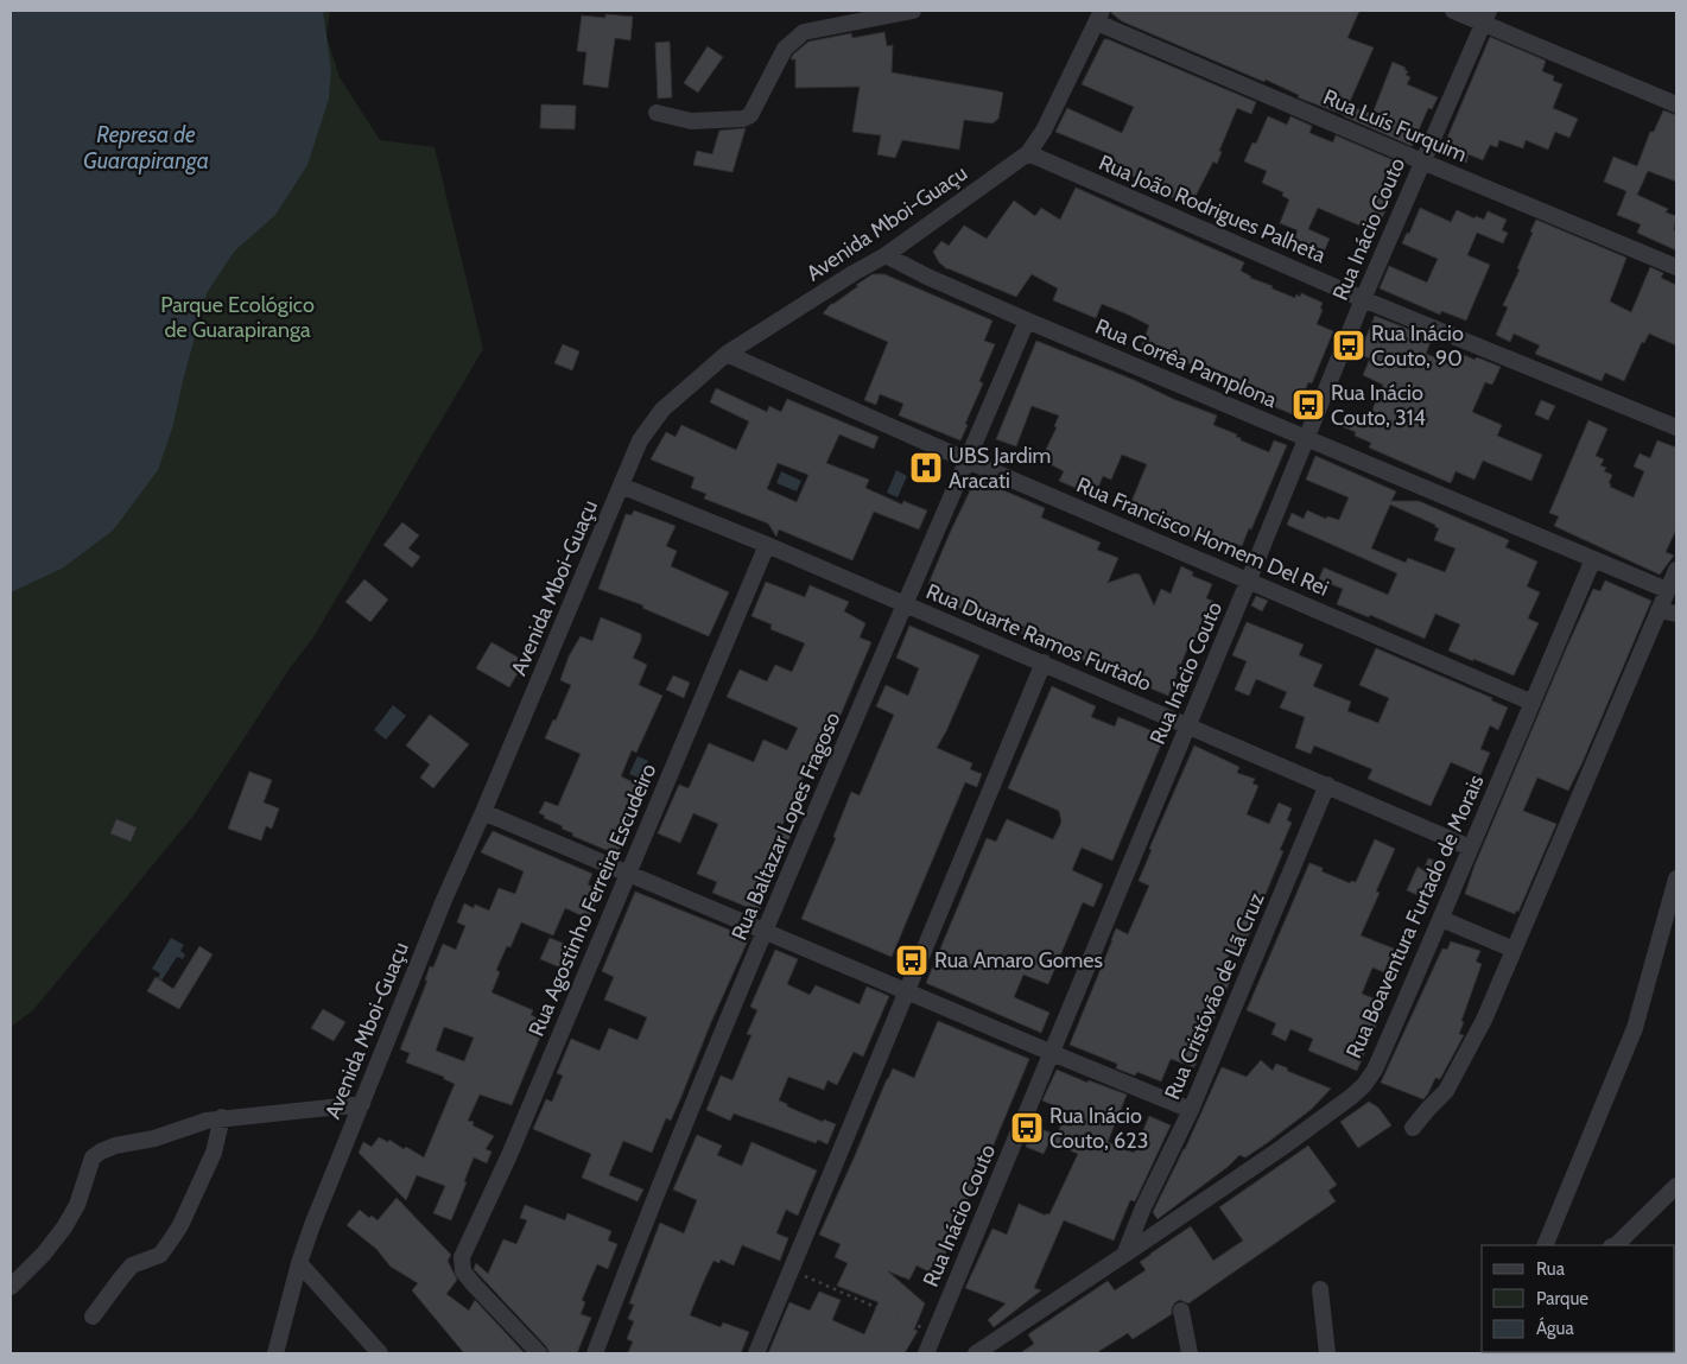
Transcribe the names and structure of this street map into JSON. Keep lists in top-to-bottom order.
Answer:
{
  "streets": {
    "street": [
      "Rua Luís Furquim",
      "Rua João Rodrigues Palheta",
      "Avenida Mboi-Guaçu",
      "Rua Inácio Couto",
      "Rua Corrêa Pamplona",
      "Rua Francisco Homem Del Rei",
      "Rua Duarte Ramos Furtado",
      "Rua Baltazar Lopes Fragoso",
      "Rua Agostinho Ferreira Escudeiro",
      "Rua Boaventura Furtado de Morais",
      "Rua Cristóvão de Lã Cruz"
    ]
  },
  "crossings": [
    ["Rua Luís Furquim", "Avenida Mboi-Guaçu"],
    ["Rua Luís Furquim", "Rua Inácio Couto"],
    ["Rua João Rodrigues Palheta", "Avenida Mboi-Guaçu"],
    ["Rua João Rodrigues Palheta", "Rua Inácio Couto"],
    ["Avenida Mboi-Guaçu", "Rua Corrêa Pamplona"],
    ["Avenida Mboi-Guaçu", "Rua Francisco Homem Del Rei"],
    ["Avenida Mboi-Guaçu", "Rua Duarte Ramos Furtado"],
    ["Rua Inácio Couto", "Rua Corrêa Pamplona"],
    ["Rua Inácio Couto", "Rua Francisco Homem Del Rei"],
    ["Rua Inácio Couto", "Rua Duarte Ramos Furtado"],
    ["Rua Corrêa Pamplona", "Rua Baltazar Lopes Fragoso"],
    ["Rua Corrêa Pamplona", "Rua Boaventura Furtado de Morais"],
    ["Rua Francisco Homem Del Rei", "Rua Baltazar Lopes Fragoso"],
    ["Rua Francisco Homem Del Rei", "Rua Boaventura Furtado de Morais"],
    ["Rua Duarte Ramos Furtado", "Rua Baltazar Lopes Fragoso"],
    ["Rua Duarte Ramos Furtado", "Rua Agostinho Ferreira Escudeiro"],
    ["Rua Duarte Ramos Furtado", "Rua Boaventura Furtado de Morais"],
    ["Rua Duarte Ramos Furtado", "Rua Cristóvão de Lã Cruz"],
    ["Rua Boaventura Furtado de Morais", "Rua Cristóvão de Lã Cruz"]
  ],
  "water": ["Represa de Guarapiranga"],
  "parks": ["Parque Ecológico de Guarapiranga"],
  "places": {
    "bus stop": [
      "Rua Inácio Couto, 90",
      "Rua Inácio Couto, 314",
      "Rua Amaro Gomes",
      "Rua Inácio Couto, 623"
    ],
    "hospital": ["UBS Jardim Aracati"]
  },
  "legend": ["Rua", "Parque", "Água"]
}
